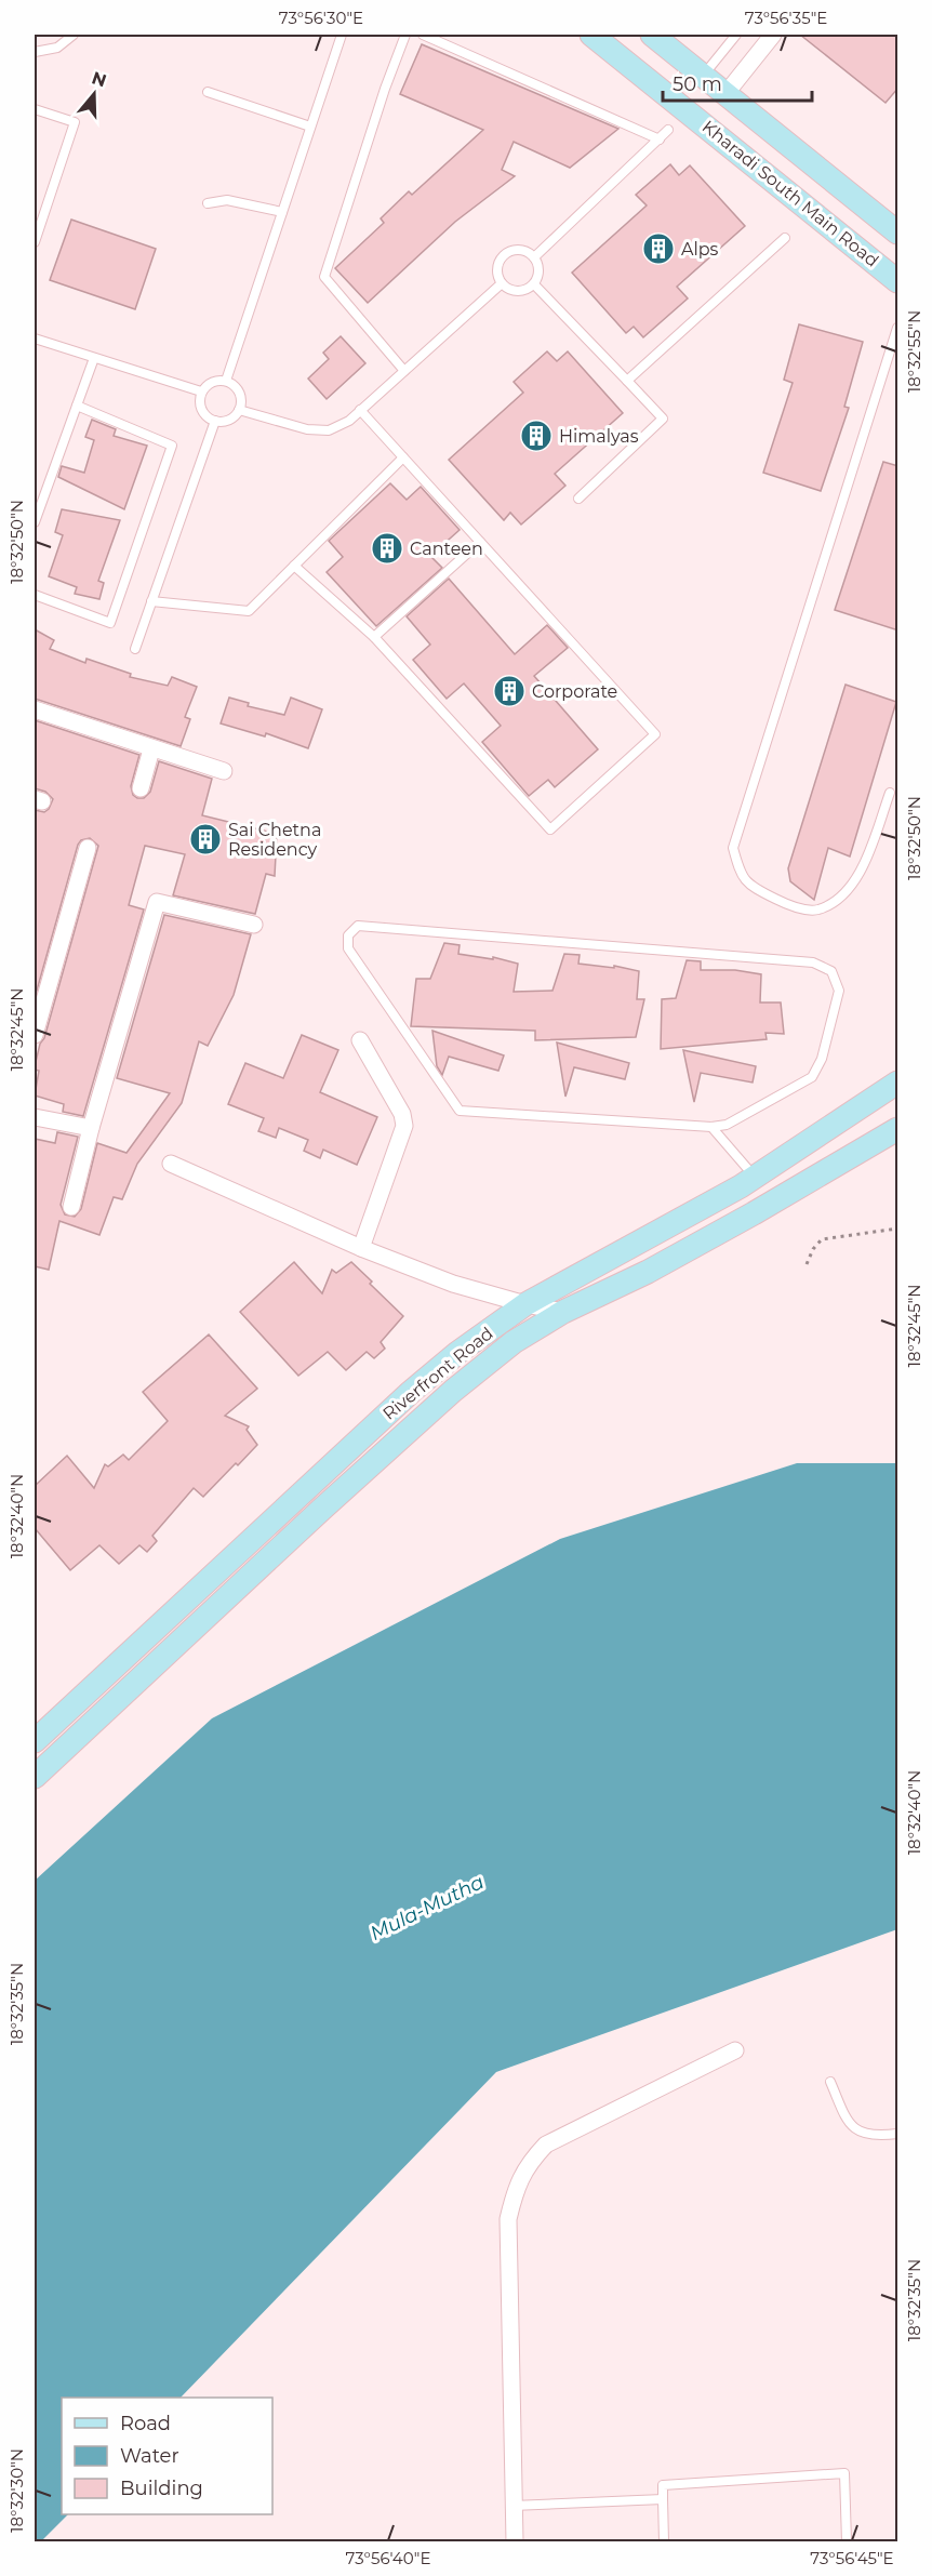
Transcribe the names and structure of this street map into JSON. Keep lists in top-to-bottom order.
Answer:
{
  "streets": {
    "street": ["Kharadi South Main Road", "Riverfront Road"]
  },
  "water": ["Mula-Mutha"],
  "places": {
    "building": [
      "Alps",
      "Himalyas",
      "Canteen",
      "Corporate",
      "Sai Chetna Residency"
    ]
  },
  "legend": ["Road", "Water", "Building"],
  "scale_bar": "50 m",
  "north": "top",
  "coordinates": [
    "73°56'30\"E",
    "73°56'35\"E",
    "18°32'55\"N",
    "18°32'50\"N",
    "18°32'45\"N",
    "18°32'40\"N",
    "18°32'35\"N",
    "18°32'30\"N",
    "73°56'40\"E",
    "73°56'45\"E"
  ]
}
